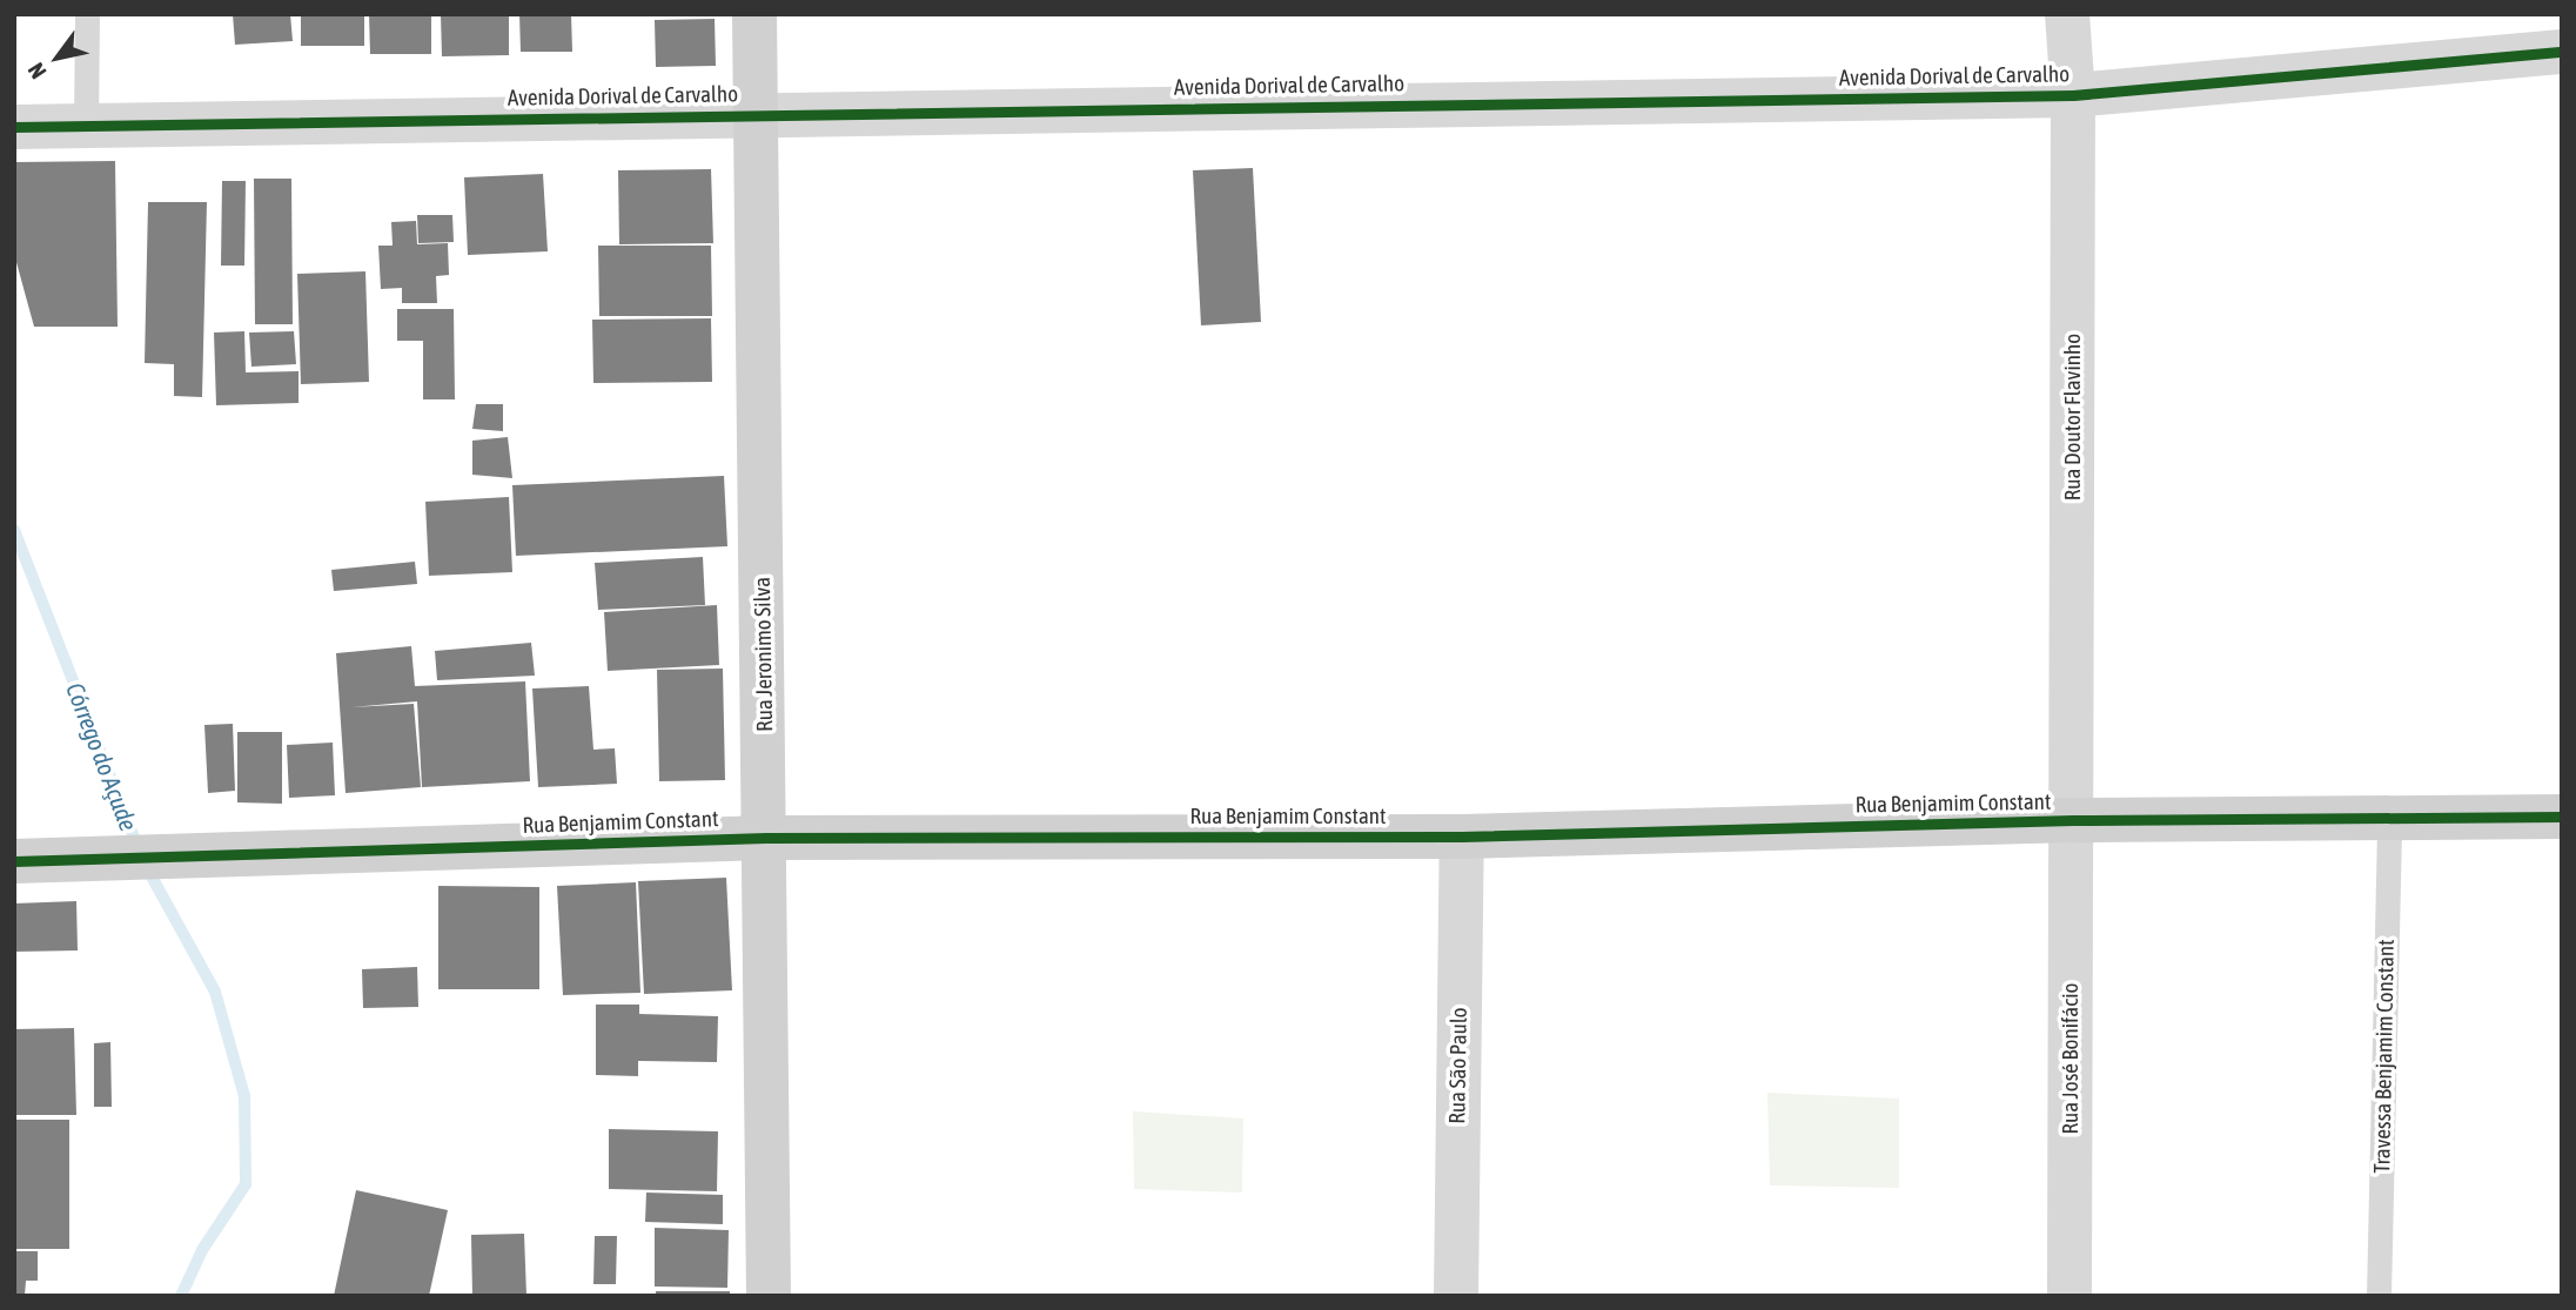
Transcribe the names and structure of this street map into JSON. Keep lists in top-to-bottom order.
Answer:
{
  "streets": {
    "street": [
      "Avenida Dorival de Carvalho",
      "Rua Doutor Flavinho",
      "Rua Jeronimo Silva",
      "Rua Benjamim Constant",
      "Rua José Bonifácio",
      "Rua São Paulo"
    ],
    "lane": ["Travessa Benjamim Constant"]
  },
  "crossings": [
    ["Avenida Dorival de Carvalho", "Rua Doutor Flavinho"],
    ["Avenida Dorival de Carvalho", "Rua Jeronimo Silva"],
    ["Rua Doutor Flavinho", "Rua Benjamim Constant"],
    ["Rua Doutor Flavinho", "Rua José Bonifácio"],
    ["Rua Jeronimo Silva", "Rua Benjamim Constant"],
    ["Rua Benjamim Constant", "Travessa Benjamim Constant"],
    ["Rua Benjamim Constant", "Rua José Bonifácio"],
    ["Rua Benjamim Constant", "Rua São Paulo"]
  ],
  "water": ["Córrego do Açude"],
  "north": "bottom left"
}
